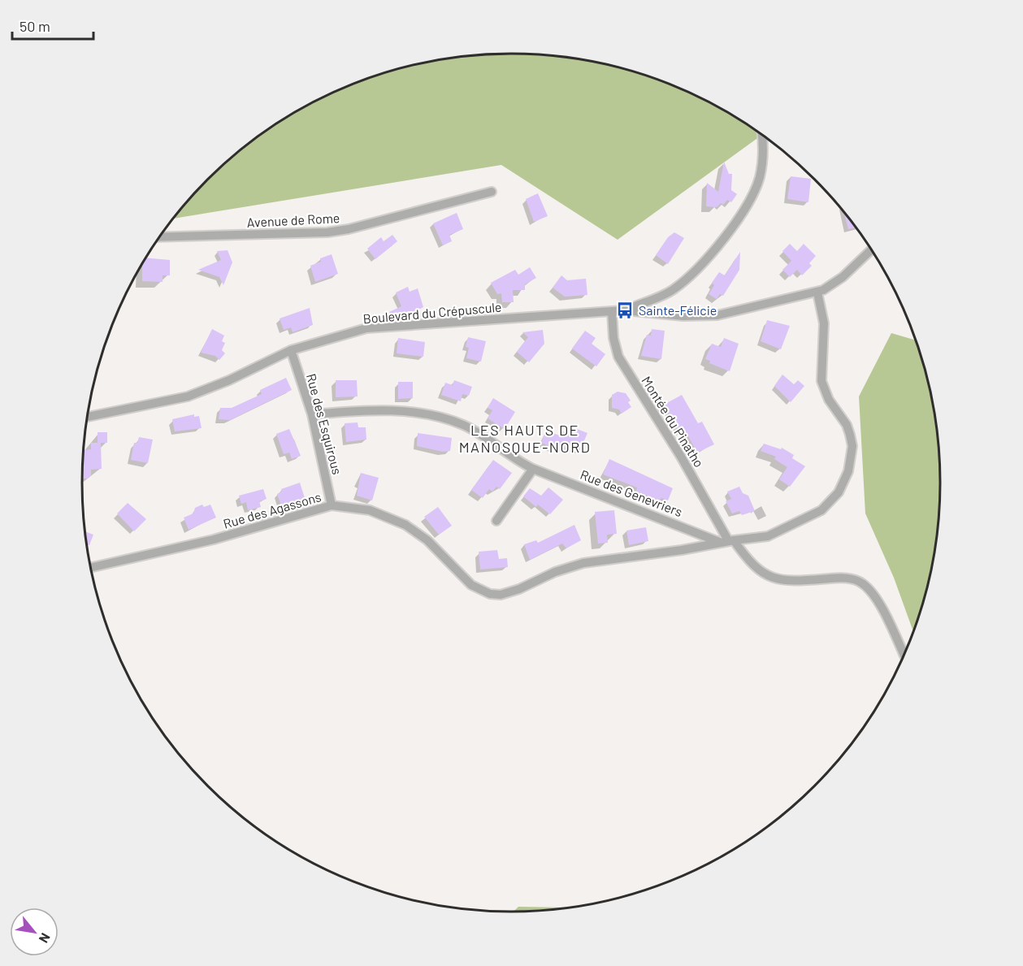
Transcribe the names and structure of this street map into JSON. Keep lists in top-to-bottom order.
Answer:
{
  "streets": {
    "street": [
      "Avenue de Rome",
      "Boulevard du Crépuscule",
      "Montée du Pinatho",
      "Rue des Esquirous",
      "Rue des Genevriers",
      "Rue des Agassons"
    ]
  },
  "crossings": [
    ["Boulevard du Crépuscule", "Montée du Pinatho"],
    ["Boulevard du Crépuscule", "Rue des Esquirous"],
    ["Montée du Pinatho", "Rue des Genevriers"],
    ["Montée du Pinatho", "Rue des Agassons"],
    ["Rue des Esquirous", "Rue des Genevriers"],
    ["Rue des Esquirous", "Rue des Agassons"],
    ["Rue des Genevriers", "Rue des Agassons"]
  ],
  "districts": ["LES HAUTS DE MANOSQUE-NORD"],
  "places": {
    "bus stop": ["Sainte-Félicie"]
  },
  "scale_bar": "50 m",
  "north": "bottom right"
}
